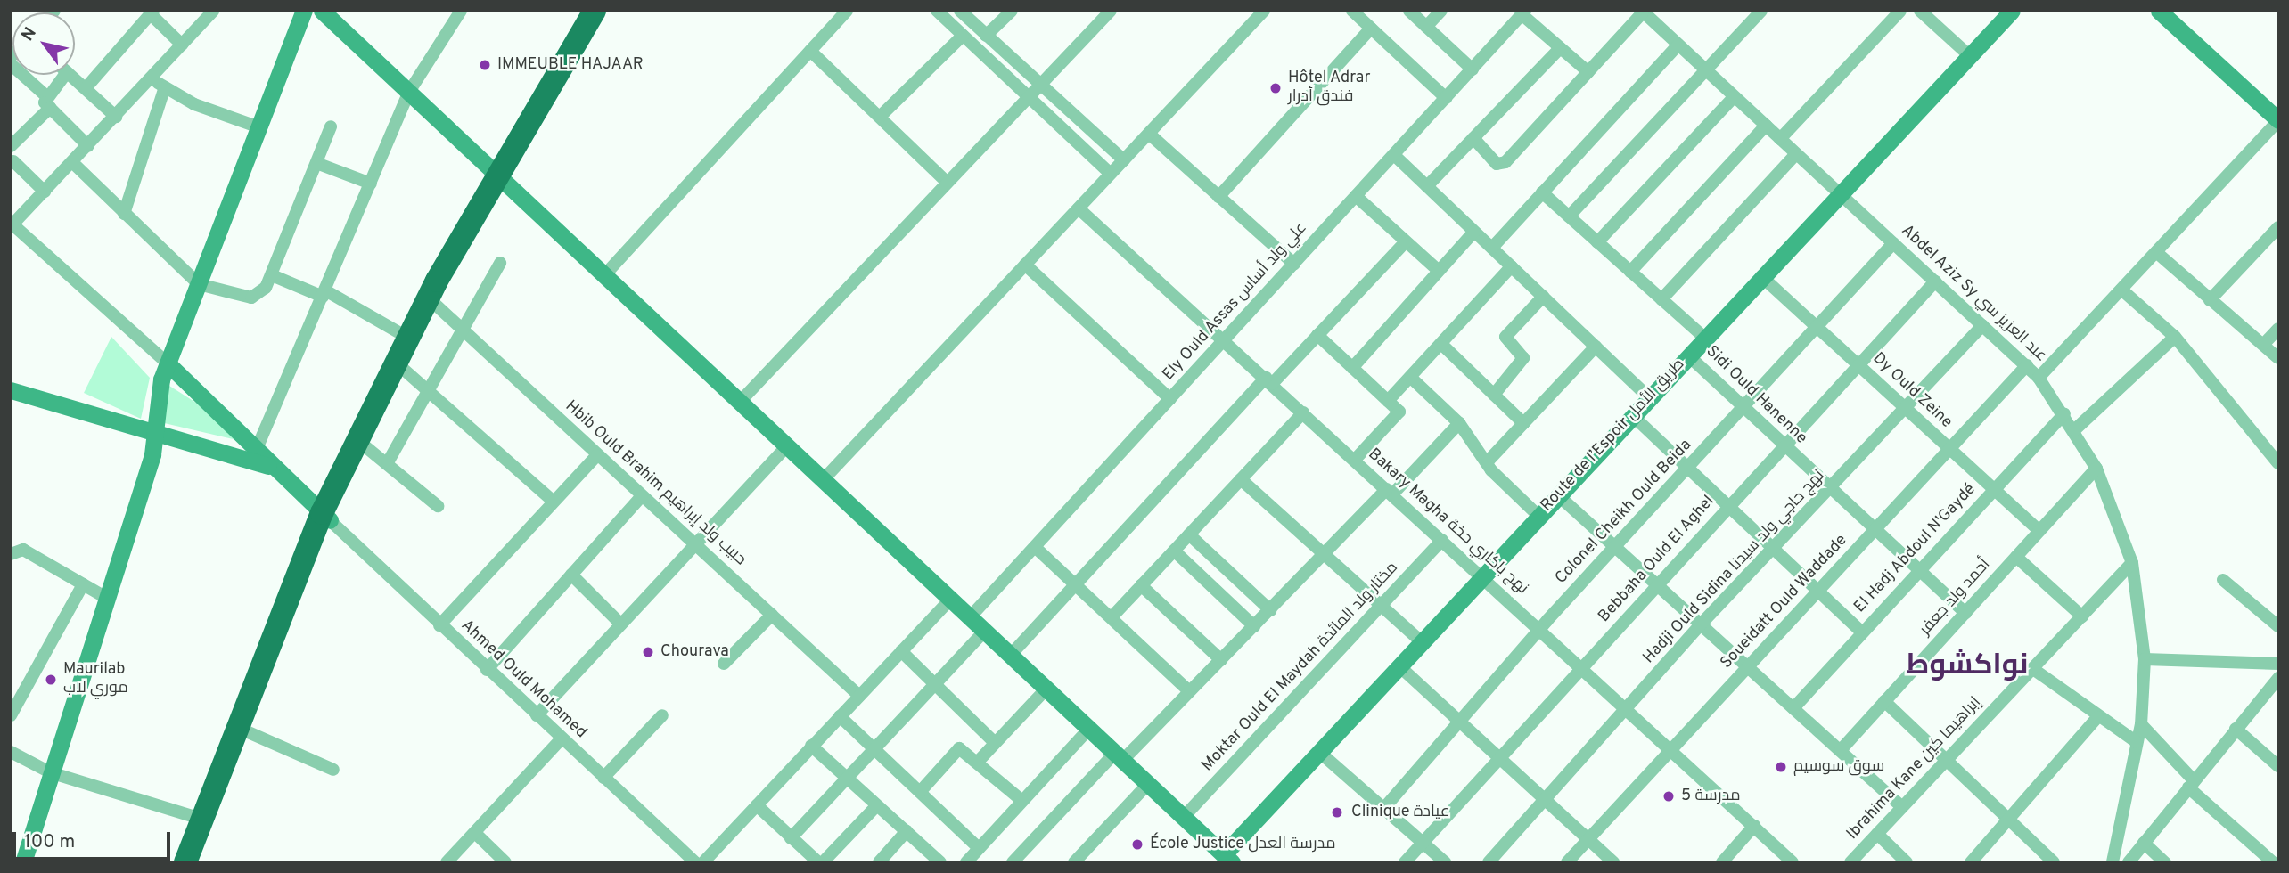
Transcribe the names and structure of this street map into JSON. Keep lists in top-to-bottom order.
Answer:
{
  "streets": {
    "street": [
      "Abdel Aziz Sy عبد العزيز سي",
      "Ely Ould Assas علي ولد أساس",
      "Dy Ould Zeine",
      "Sidi Ould Hanenne",
      "Route de l’Espoir طريق الأمل",
      "Hbib Ould Brahim حبيب ولد إبراهيم",
      "Colonel Cheikh Ould Beida",
      "Bakary Magha نهج باكاري حخة",
      "El Hadj Abdoul N'Gaydé",
      "Bebbaha Ould El Aghel",
      "Hadji Ould Sidina نهج حاجي ولد سيدنا",
      "أحمد ولد جعفر",
      "Soueidatt Ould Waddade",
      "Moktar Ould El Maydah مختار ولد المائدة",
      "Ahmed Ould Mohamed",
      "Ibrahima Kane إبراهيما كين"
    ]
  },
  "crossings": [
    ["Abdel Aziz Sy عبد العزيز سي", "Route de l’Espoir طريق الأمل"],
    ["Abdel Aziz Sy عبد العزيز سي", "Colonel Cheikh Ould Beida"],
    ["Abdel Aziz Sy عبد العزيز سي", "El Hadj Abdoul N'Gaydé"],
    ["Abdel Aziz Sy عبد العزيز سي", "Bebbaha Ould El Aghel"],
    ["Abdel Aziz Sy عبد العزيز سي", "Hadji Ould Sidina نهج حاجي ولد سيدنا"],
    ["Abdel Aziz Sy عبد العزيز سي", "أحمد ولد جعفر"],
    ["Abdel Aziz Sy عبد العزيز سي", "Soueidatt Ould Waddade"],
    ["Abdel Aziz Sy عبد العزيز سي", "Ibrahima Kane إبراهيما كين"],
    ["Ely Ould Assas علي ولد أساس", "Bakary Magha نهج باكاري حخة"],
    ["Dy Ould Zeine", "Route de l’Espoir طريق الأمل"],
    ["Dy Ould Zeine", "Colonel Cheikh Ould Beida"],
    ["Dy Ould Zeine", "El Hadj Abdoul N'Gaydé"],
    ["Dy Ould Zeine", "Bebbaha Ould El Aghel"],
    ["Dy Ould Zeine", "Hadji Ould Sidina نهج حاجي ولد سيدنا"],
    ["Dy Ould Zeine", "أحمد ولد جعفر"],
    ["Dy Ould Zeine", "Soueidatt Ould Waddade"],
    ["Sidi Ould Hanenne", "Route de l’Espoir طريق الأمل"],
    ["Sidi Ould Hanenne", "Colonel Cheikh Ould Beida"],
    ["Sidi Ould Hanenne", "El Hadj Abdoul N'Gaydé"],
    ["Sidi Ould Hanenne", "Bebbaha Ould El Aghel"],
    ["Sidi Ould Hanenne", "Hadji Ould Sidina نهج حاجي ولد سيدنا"],
    ["Sidi Ould Hanenne", "أحمد ولد جعفر"],
    ["Sidi Ould Hanenne", "Soueidatt Ould Waddade"],
    ["Route de l’Espoir طريق الأمل", "Bakary Magha نهج باكاري حخة"],
    ["Colonel Cheikh Ould Beida", "Bakary Magha نهج باكاري حخة"],
    ["Bakary Magha نهج باكاري حخة", "Bebbaha Ould El Aghel"],
    ["Bakary Magha نهج باكاري حخة", "Hadji Ould Sidina نهج حاجي ولد سيدنا"],
    ["Bakary Magha نهج باكاري حخة", "Soueidatt Ould Waddade"],
    ["Bakary Magha نهج باكاري حخة", "Moktar Ould El Maydah مختار ولد المائدة"]
  ],
  "districts": ["نواكشوط"],
  "places": [
    "IMMEUBLE HAJAAR",
    "Hôtel Adrar فندق أدرار",
    "Chourava",
    "Maurilab موري لاب",
    "سوق سوسيم",
    "مدرسة 5",
    "Clinique عيادة",
    "École Justice مدرسة العدل"
  ],
  "scale_bar": "100 m",
  "north": "top left"
}
